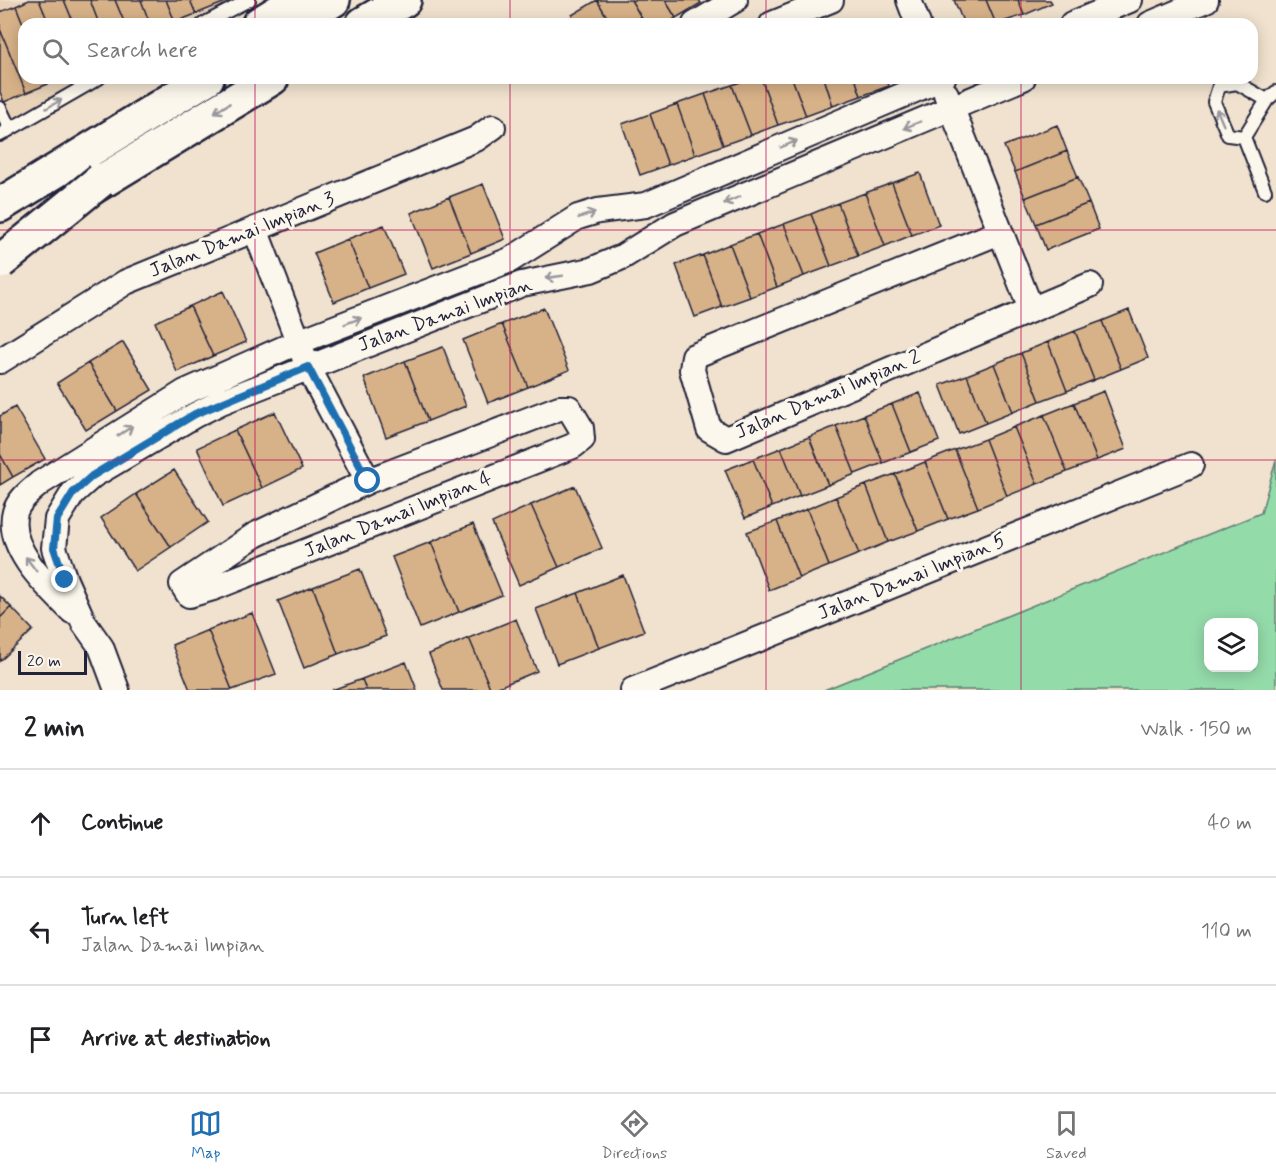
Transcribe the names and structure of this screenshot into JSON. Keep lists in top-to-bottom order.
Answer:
{
  "streets": {
    "street": [
      "Jalan Damai Impian 3",
      "Jalan Damai Impian",
      "Jalan Damai Impian 2",
      "Jalan Damai Impian 4",
      "Jalan Damai Impian 5"
    ]
  },
  "scale_bar": "20 m",
  "page": {
    "search": "Search here",
    "scale": "20 m",
    "heading": ["2 min", "Walk · 150 m"],
    "list": [
      ["Continue", "40 m"],
      ["Turn left", "Jalan Damai Impian", "110 m"],
      "Arrive at destination"
    ],
    "nav": ["Map", "Directions", "Saved"]
  }
}
